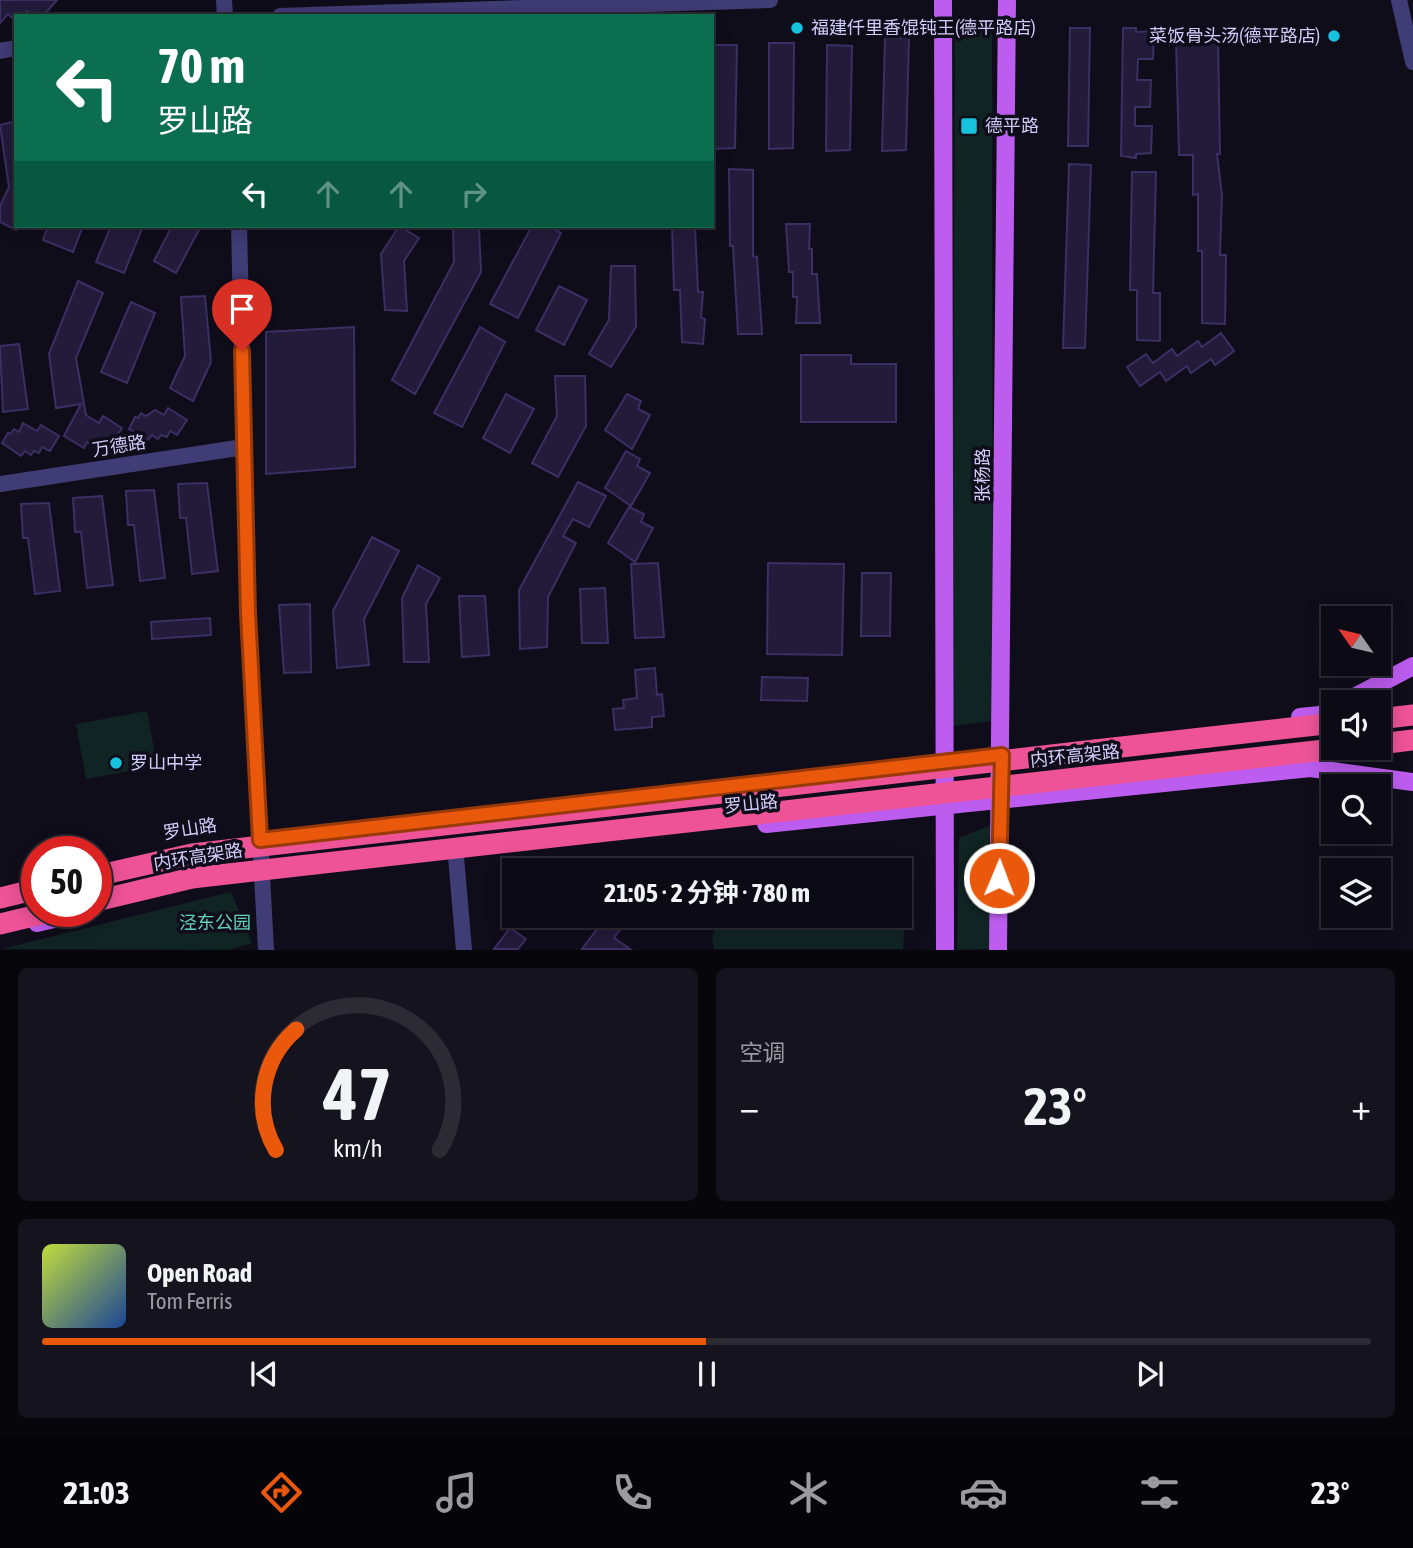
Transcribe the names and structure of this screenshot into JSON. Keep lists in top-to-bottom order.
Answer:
{
  "streets": {
    "highway": ["内环高架路"],
    "main road": ["张杨路", "罗山路"],
    "street": ["万德路"]
  },
  "crossings": [
    ["张杨路", "罗山路"]
  ],
  "parks": ["泾东公园"],
  "places": {
    "other": ["福建仟里香馄钝王(德平路店)", "菜饭骨头汤(德平路店)", "罗山中学"],
    "transit": ["德平路"]
  },
  "north": "top left",
  "page": {
    "turn": ["70 m", "罗山路"],
    "limit": "50",
    "trip": "21:05 · 2 分钟 · 780 m",
    "tile": "空调",
    "heat": ["−", "23°", "+"],
    "song": ["Open Road", "Tom Ferris"],
    "tabs": ["21:03", "23°"],
    "gauge": ["47", "km/h"]
  }
}
